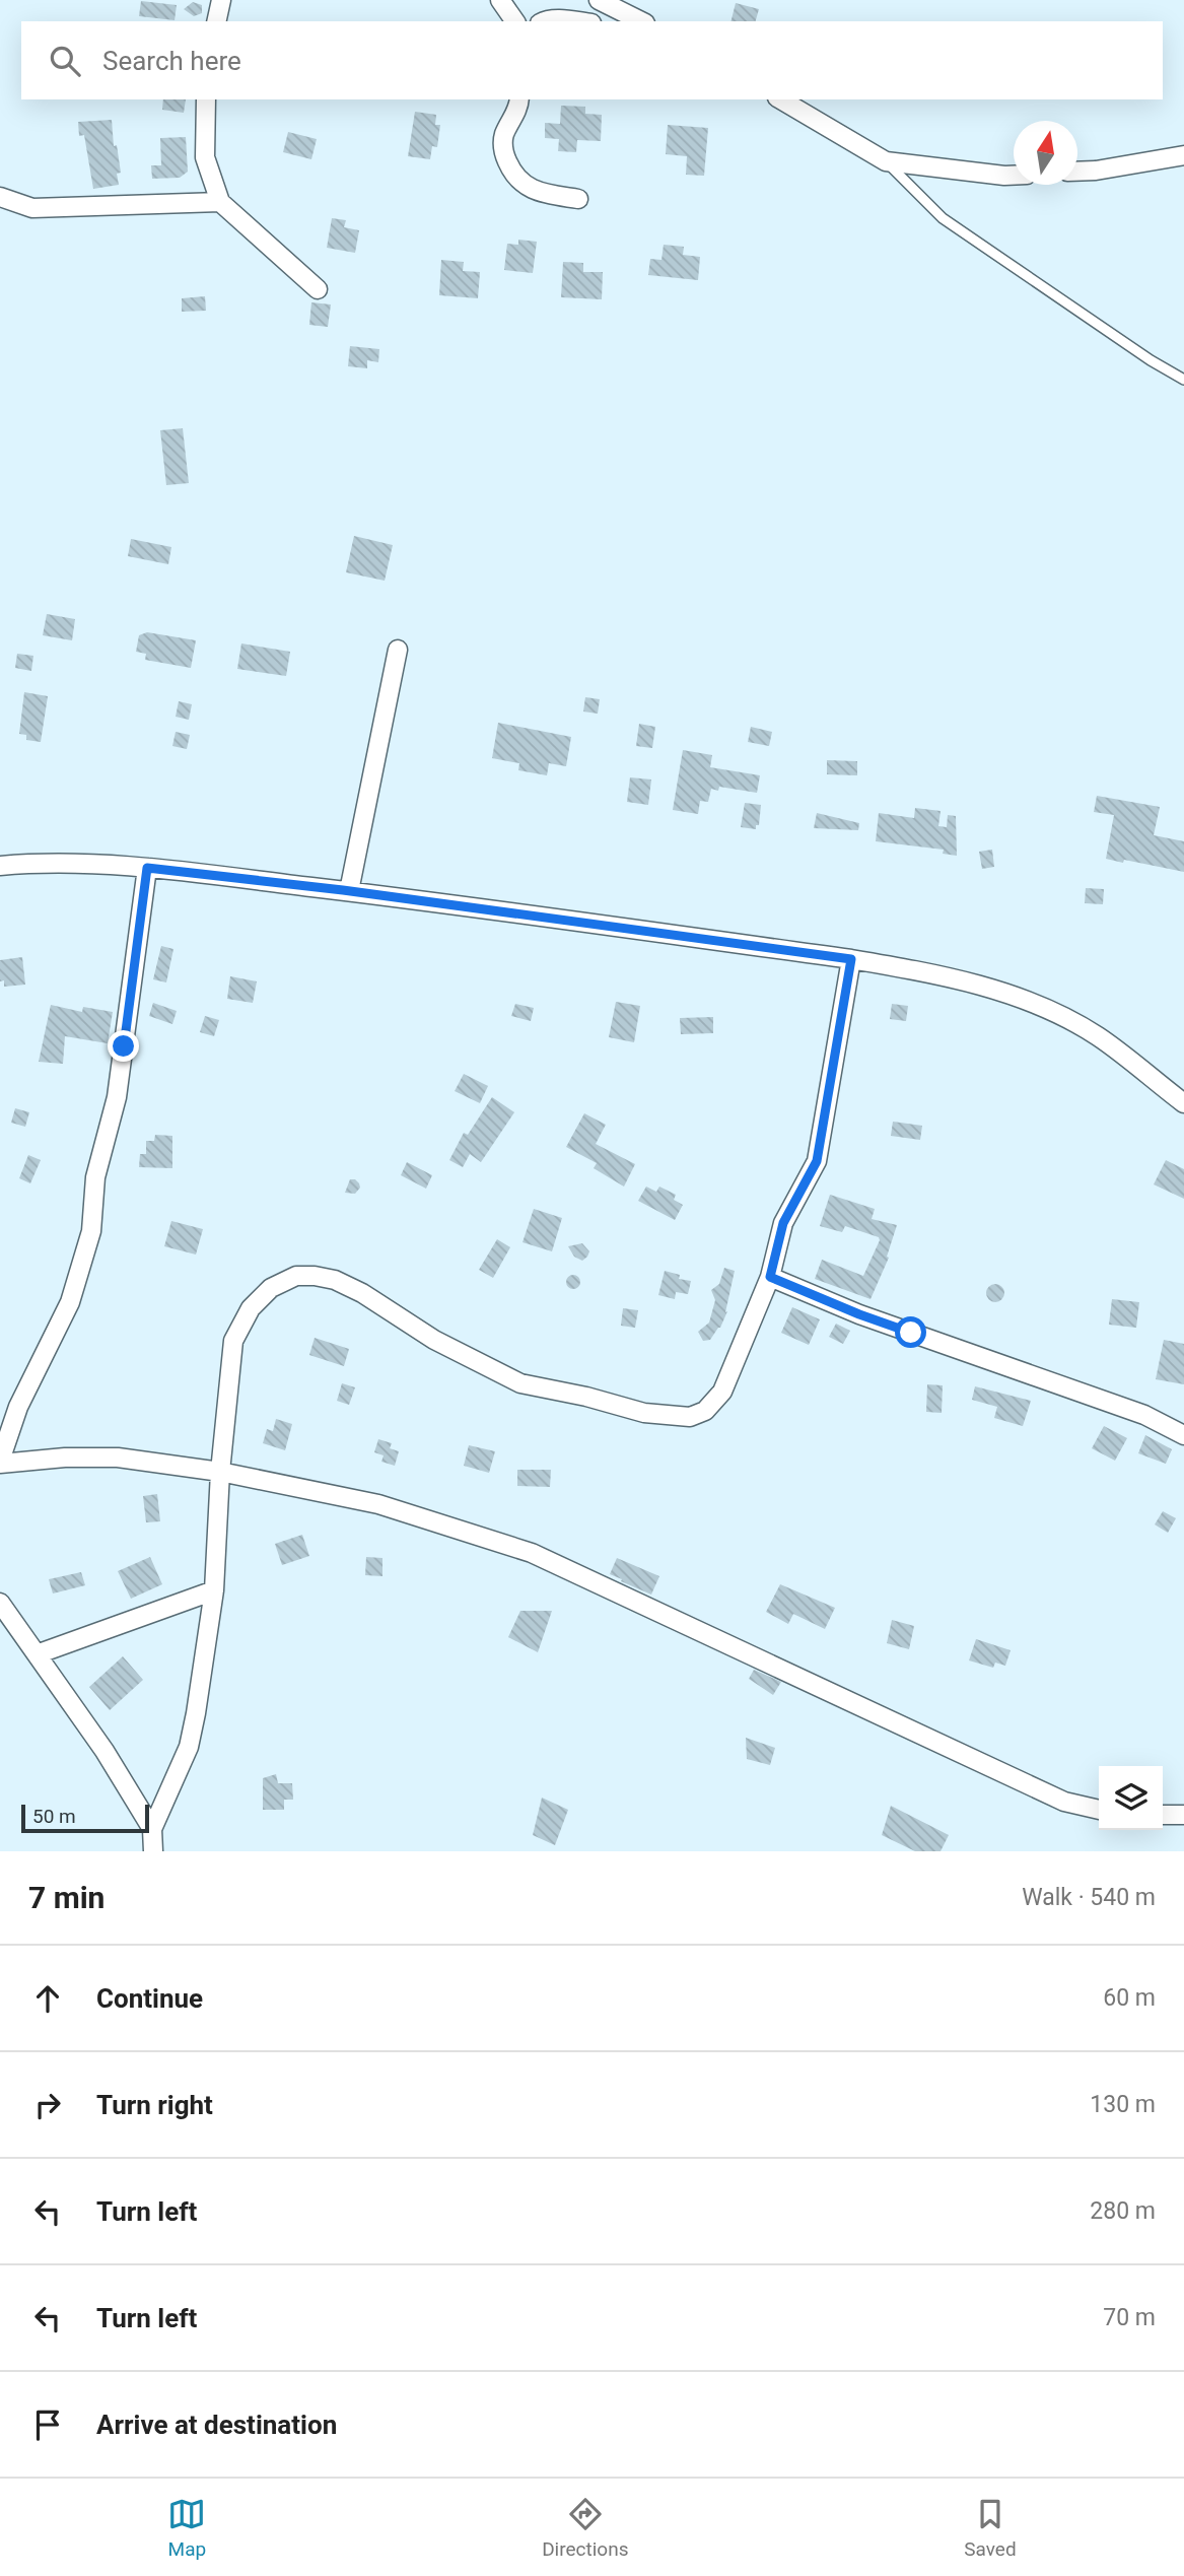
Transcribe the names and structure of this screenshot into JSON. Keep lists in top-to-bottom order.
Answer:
{
  "scale_bar": "50 m",
  "north": "top",
  "page": {
    "search": "Search here",
    "scale": "50 m",
    "heading": ["7 min", "Walk · 540 m"],
    "list": [
      ["Continue", "60 m"],
      ["Turn right", "130 m"],
      ["Turn left", "280 m"],
      ["Turn left", "70 m"],
      "Arrive at destination"
    ],
    "nav": ["Map", "Directions", "Saved"]
  }
}
